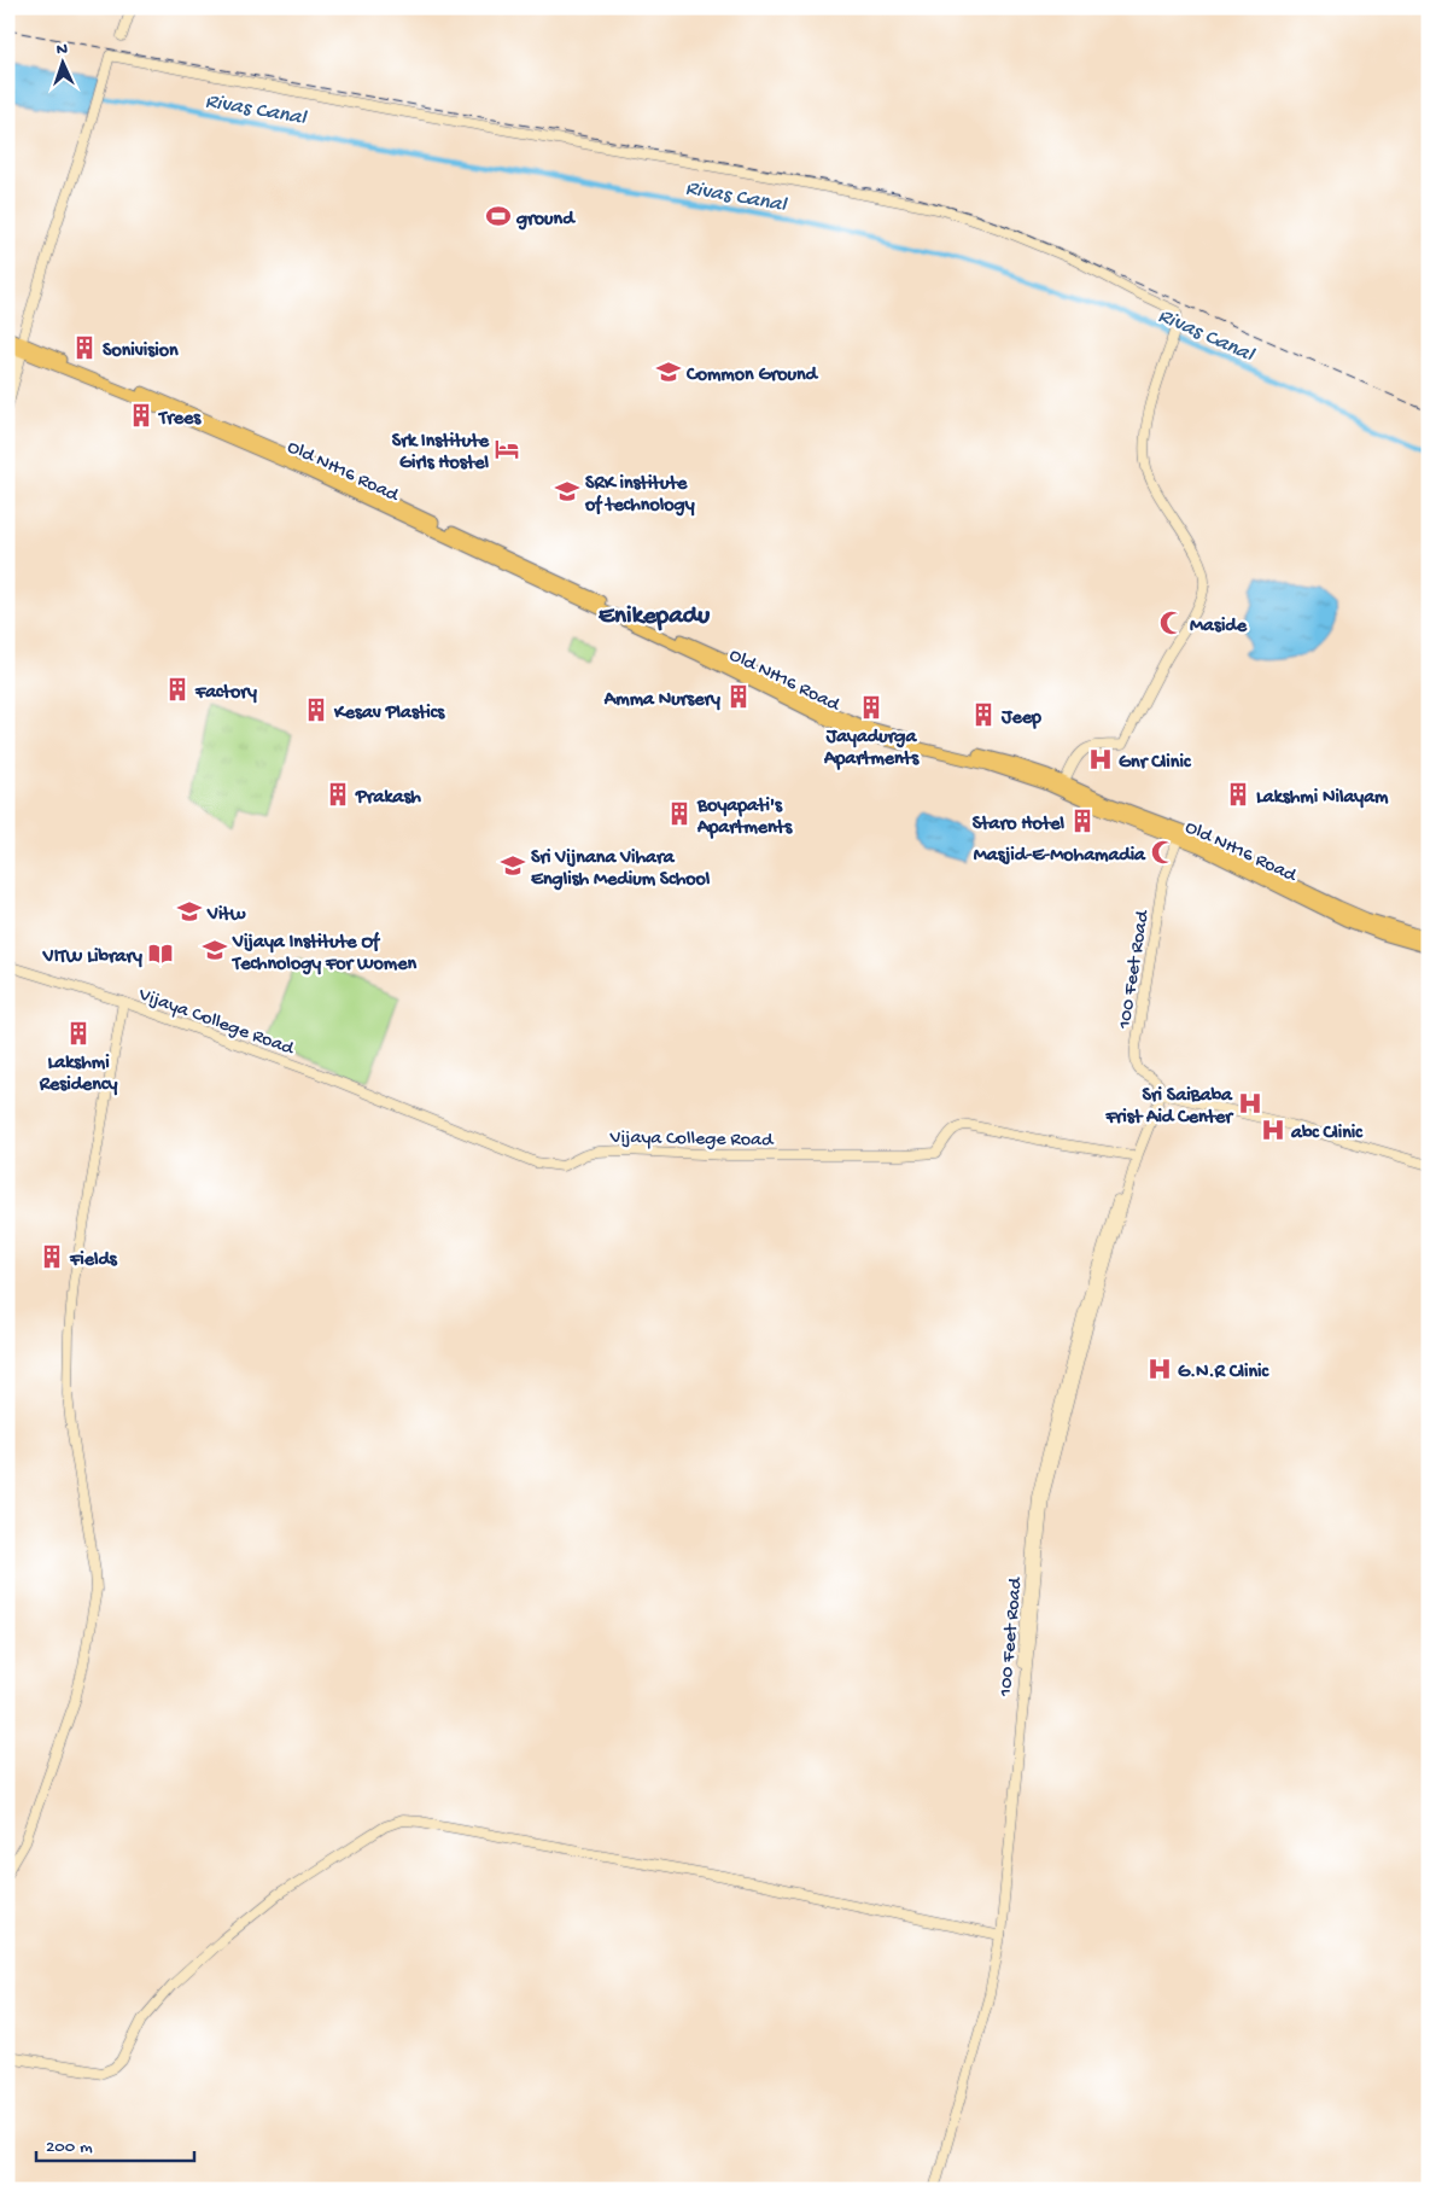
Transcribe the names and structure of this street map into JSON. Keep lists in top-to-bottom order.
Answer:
{
  "streets": {
    "main road": ["Old NH16 Road"],
    "street": ["100 Feet Road", "Vijaya College Road"]
  },
  "crossings": [
    ["Old NH16 Road", "100 Feet Road"],
    ["100 Feet Road", "Vijaya College Road"]
  ],
  "districts": ["Enikepadu"],
  "water": ["Rivas Canal"],
  "places": {
    "sports": ["ground"],
    "building": [
      "Sonivision",
      "Trees",
      "Factory",
      "Amma Nursery",
      "Jayadurga Apartments",
      "Kesav Plastics",
      "Jeep",
      "Prakash",
      "Lakshmi Nilayam",
      "Boyapati's Apartments",
      "Staro Hotel",
      "Lakshmi Residency",
      "Fields"
    ],
    "school or university": [
      "Common Ground",
      "SRK institute of technology",
      "Sri Vijnana Vihara English Medium School",
      "Vitw",
      "Vijaya Institute Of Technology For Women"
    ],
    "hotel": ["Srk Institute Girls Hostel"],
    "mosque": ["Maside", "Masjid-E-Mohamadia"],
    "hospital": [
      "Gnr Clinic",
      "Sri SaiBaba Frist Aid Center",
      "abc Clinic",
      "G.N.R Clinic"
    ],
    "library": ["VITW Library"]
  },
  "scale_bar": "200 m",
  "north": "top"
}
